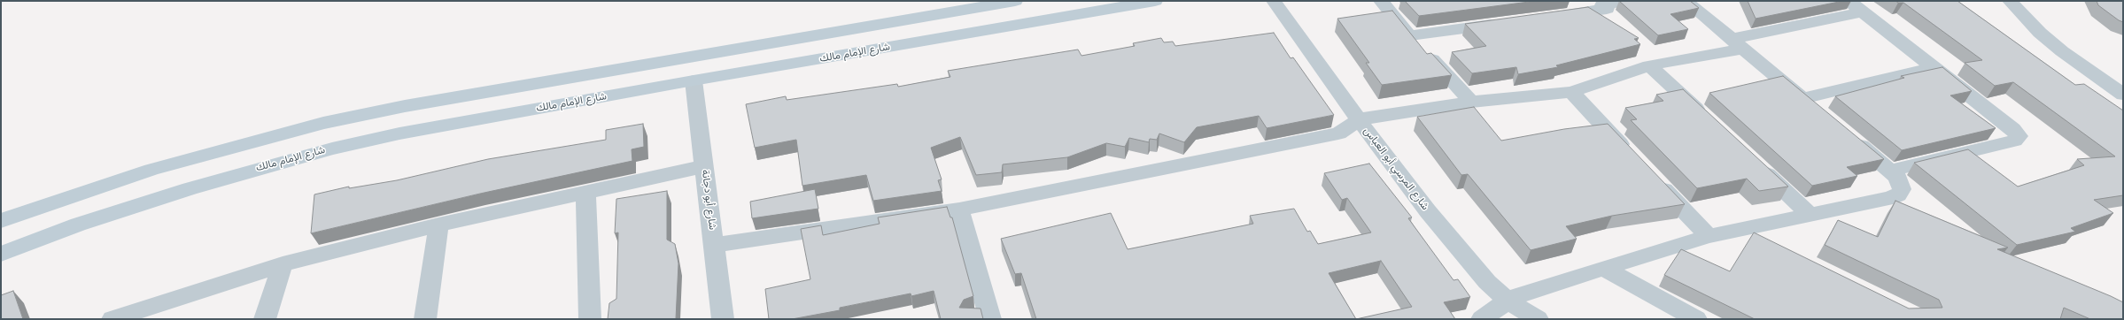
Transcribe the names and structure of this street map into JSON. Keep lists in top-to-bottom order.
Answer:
{
  "streets": {
    "street": ["شارع الإمام مالك", "شارع المرسي أبو العباس", "شارع أبو دجانة"]
  },
  "crossings": [
    ["شارع الإمام مالك", "شارع أبو دجانة"]
  ]
}
